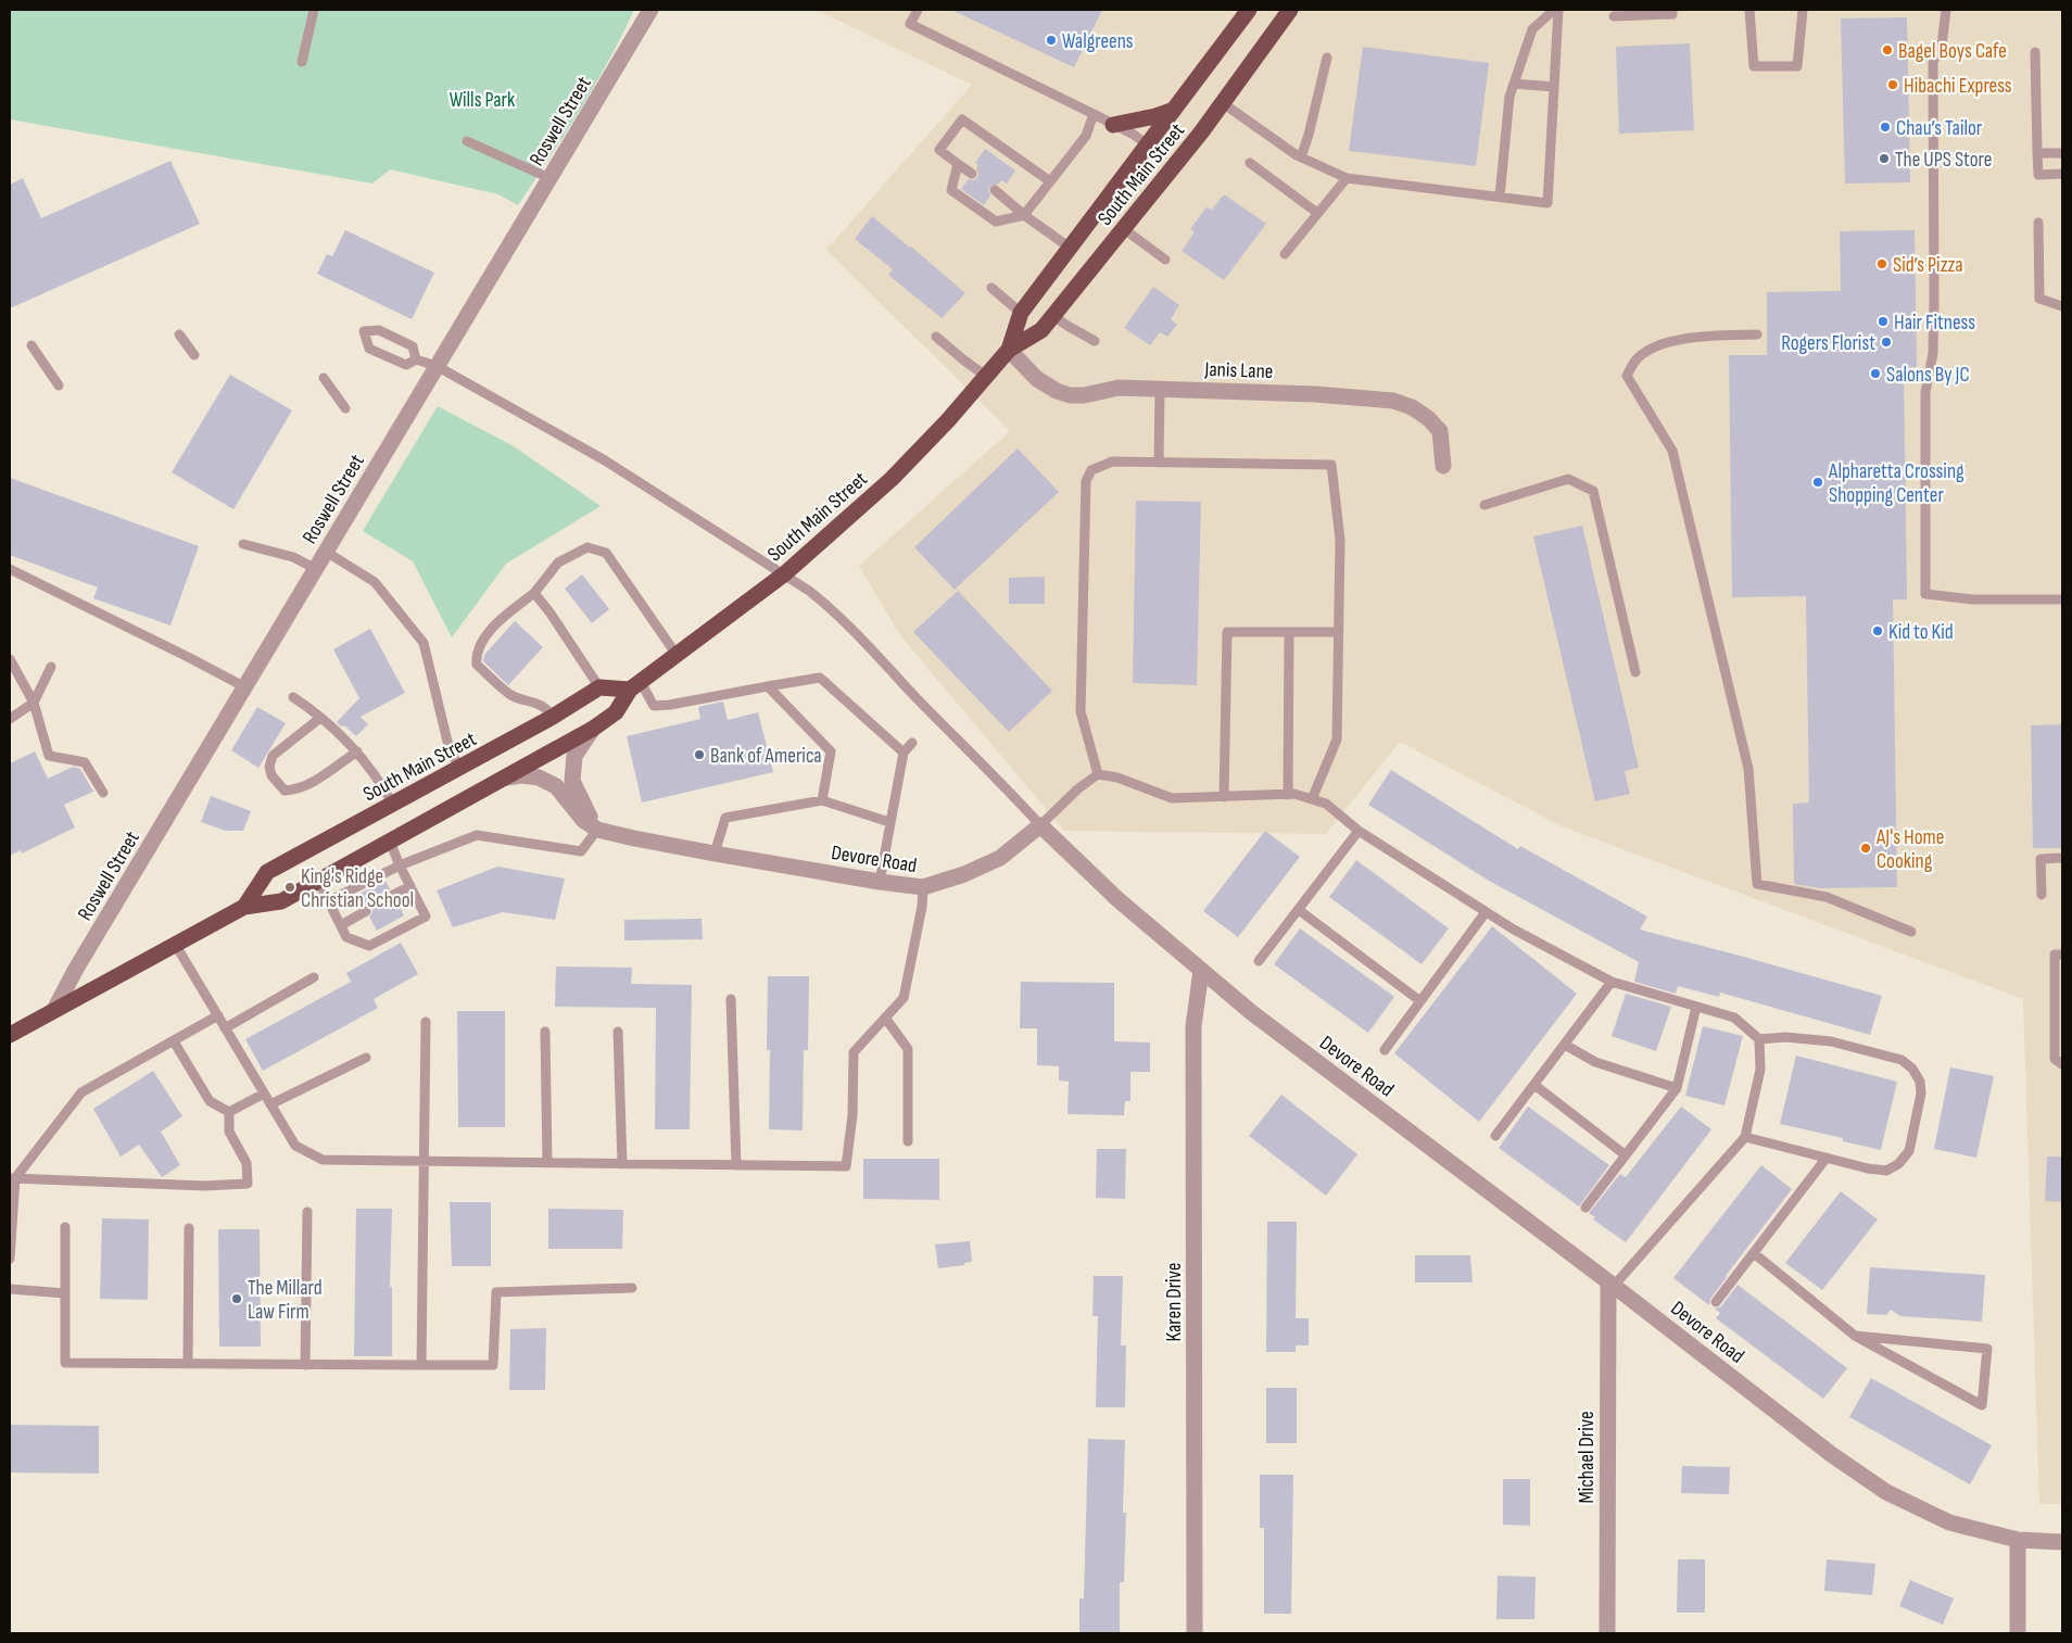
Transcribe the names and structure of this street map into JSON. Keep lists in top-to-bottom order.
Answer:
{
  "streets": {
    "highway": ["South Main Street"],
    "street": [
      "Roswell Street",
      "Janis Lane",
      "Devore Road",
      "Karen Drive",
      "Michael Drive"
    ]
  },
  "crossings": [
    ["Roswell Street", "South Main Street"],
    ["South Main Street", "Janis Lane"],
    ["South Main Street", "Devore Road"],
    ["Devore Road", "Karen Drive"],
    ["Devore Road", "Michael Drive"]
  ],
  "parks": ["Wills Park"],
  "places": [
    "Walgreens",
    "Bagel Boys Cafe",
    "Hibachi Express",
    "Chau’s Tailor",
    "The UPS Store",
    "Sid’s Pizza",
    "Hair Fitness",
    "Rogers Florist",
    "Salons By JC",
    "Alpharetta Crossing Shopping Center",
    "Kid to Kid",
    "Bank of America",
    "AJ's Home Cooking",
    "King's Ridge Christian School",
    "The Millard Law Firm"
  ]
}
